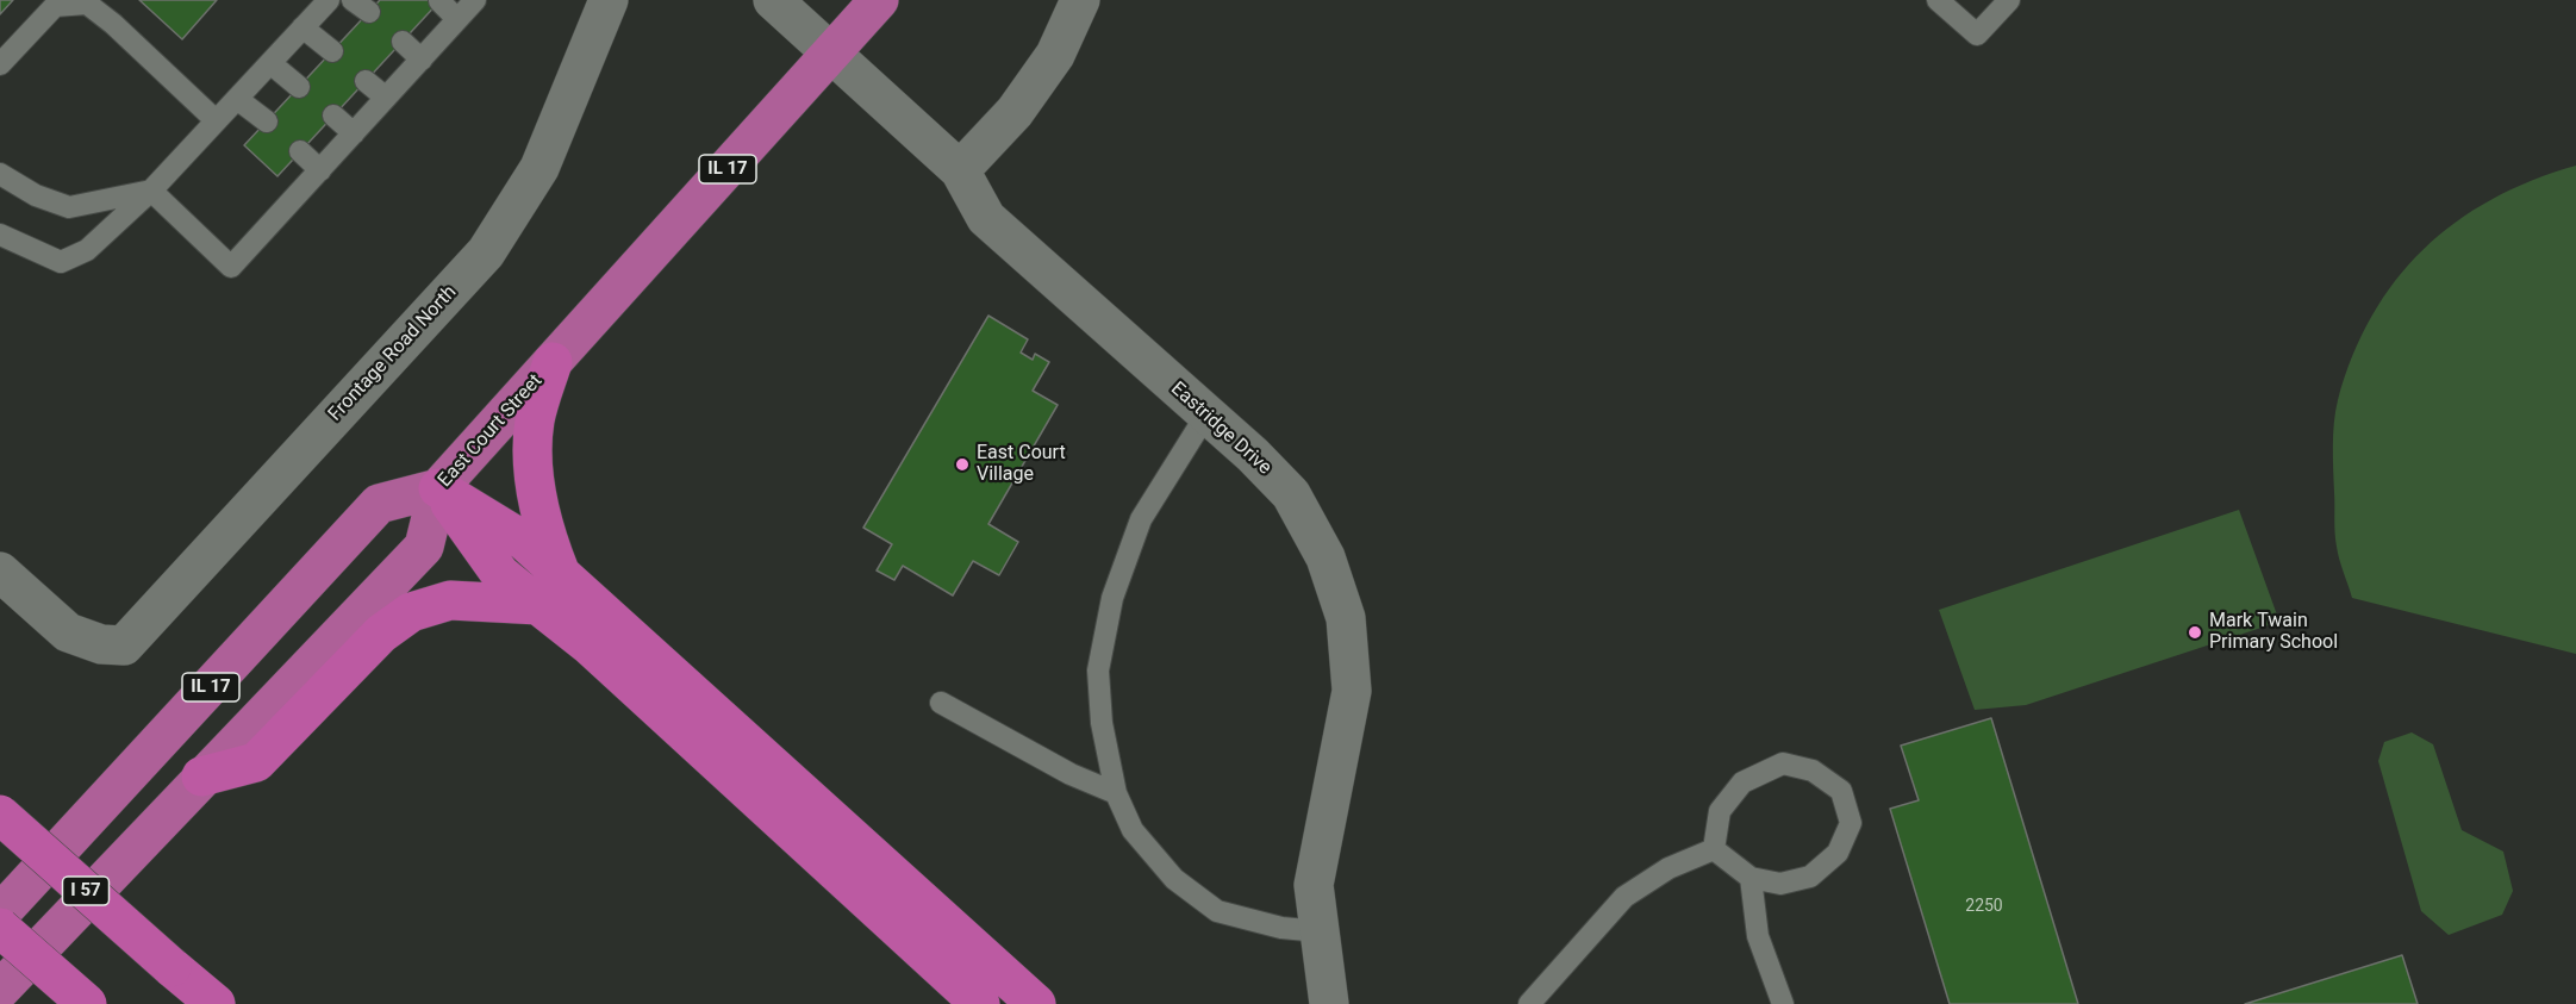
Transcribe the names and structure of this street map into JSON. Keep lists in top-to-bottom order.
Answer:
{
  "streets": {
    "highway": ["IL 17", "East Court Street", "I 57"],
    "street": ["Frontage Road North", "Eastridge Drive"]
  },
  "crossings": [
    ["IL 17", "East Court Street"],
    ["Eastridge Drive", "East Court Street"]
  ],
  "places": ["East Court Village", "Mark Twain Primary School"],
  "house_numbers": ["2250"]
}
